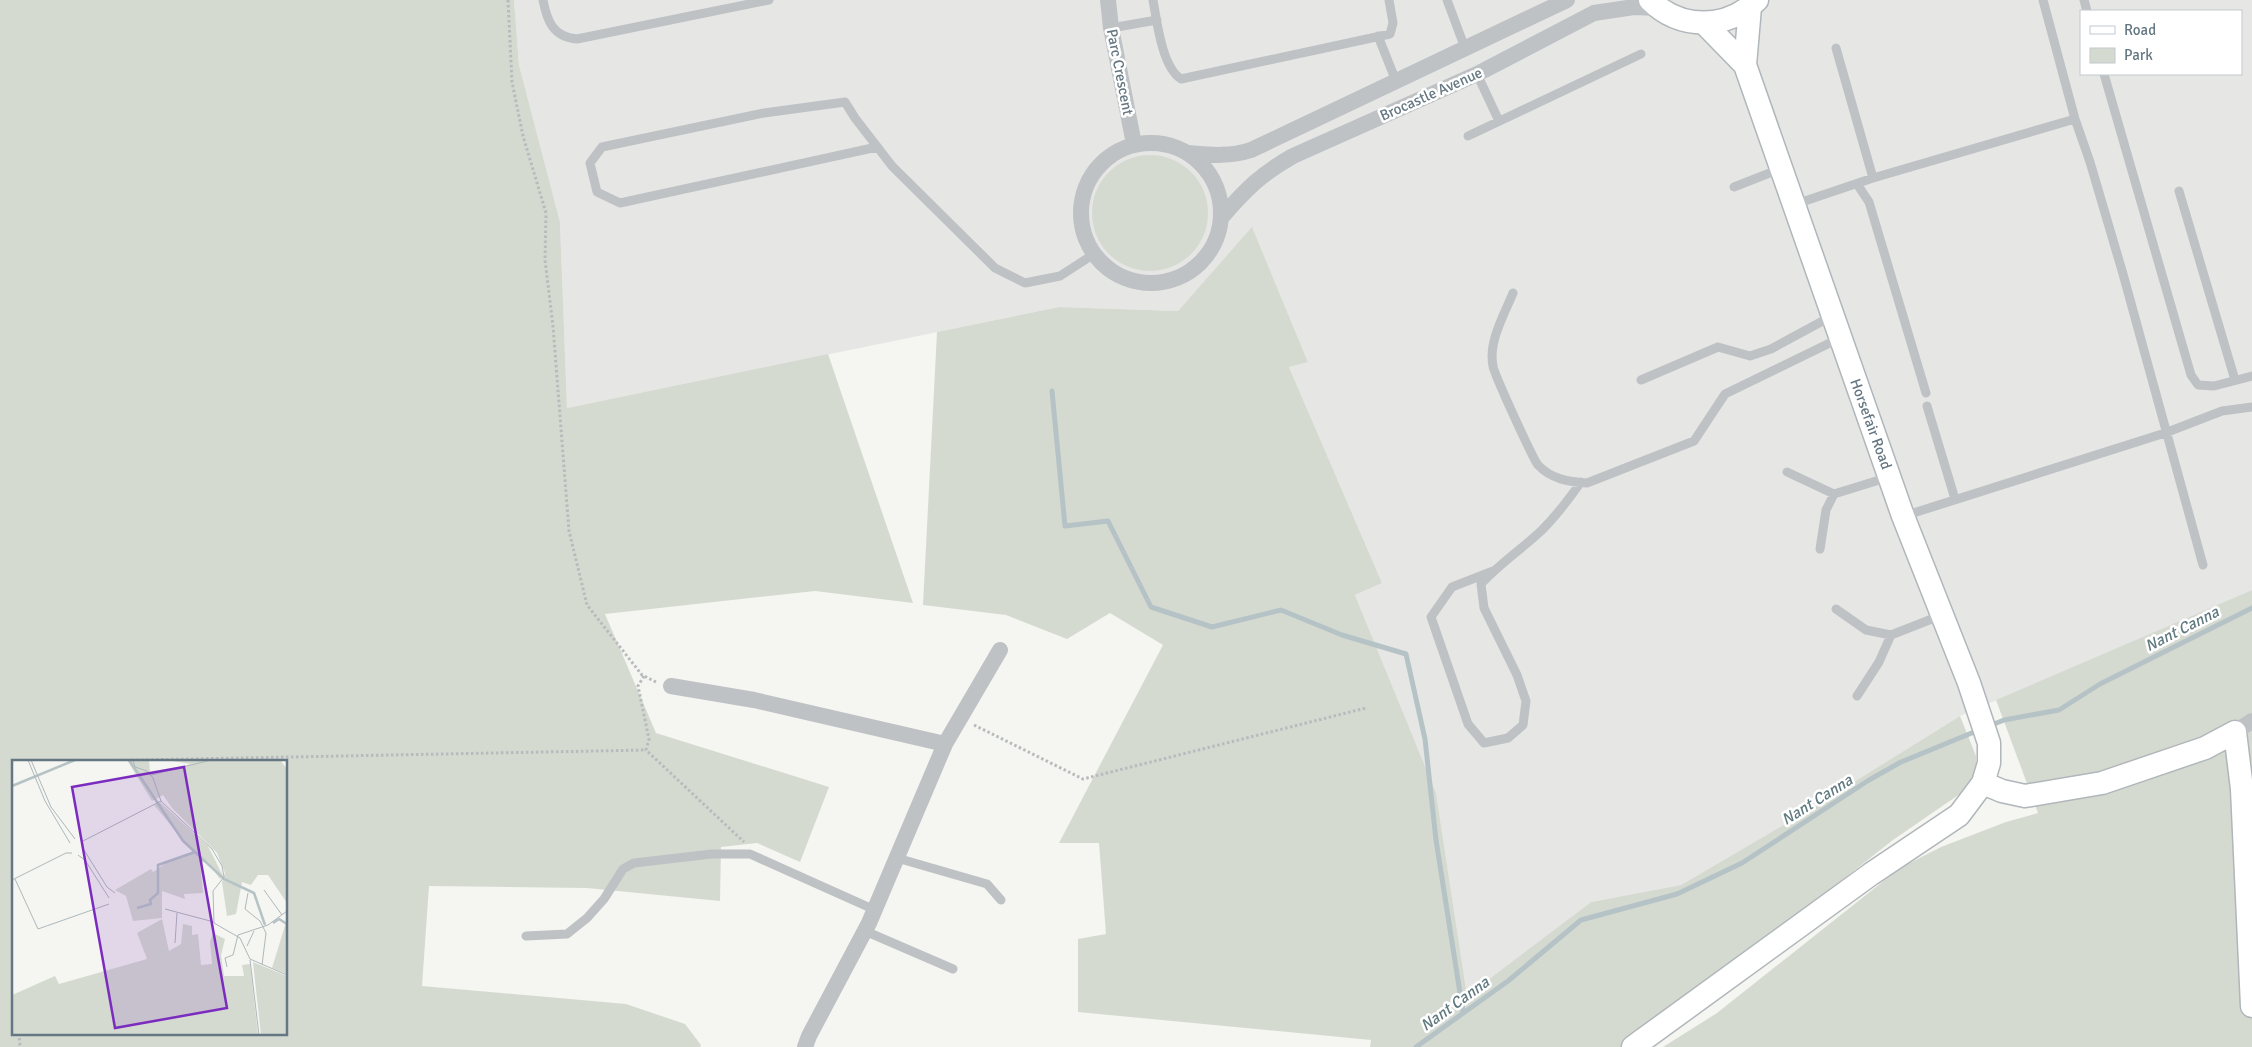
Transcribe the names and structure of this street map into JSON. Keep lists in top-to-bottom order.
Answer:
{
  "streets": {
    "street": ["Parc Crescent", "Brocastle Avenue", "Horsefair Road"]
  },
  "crossings": [
    ["Parc Crescent", "Brocastle Avenue"]
  ],
  "water": ["Nant Canna"],
  "legend": ["Road", "Park"]
}
